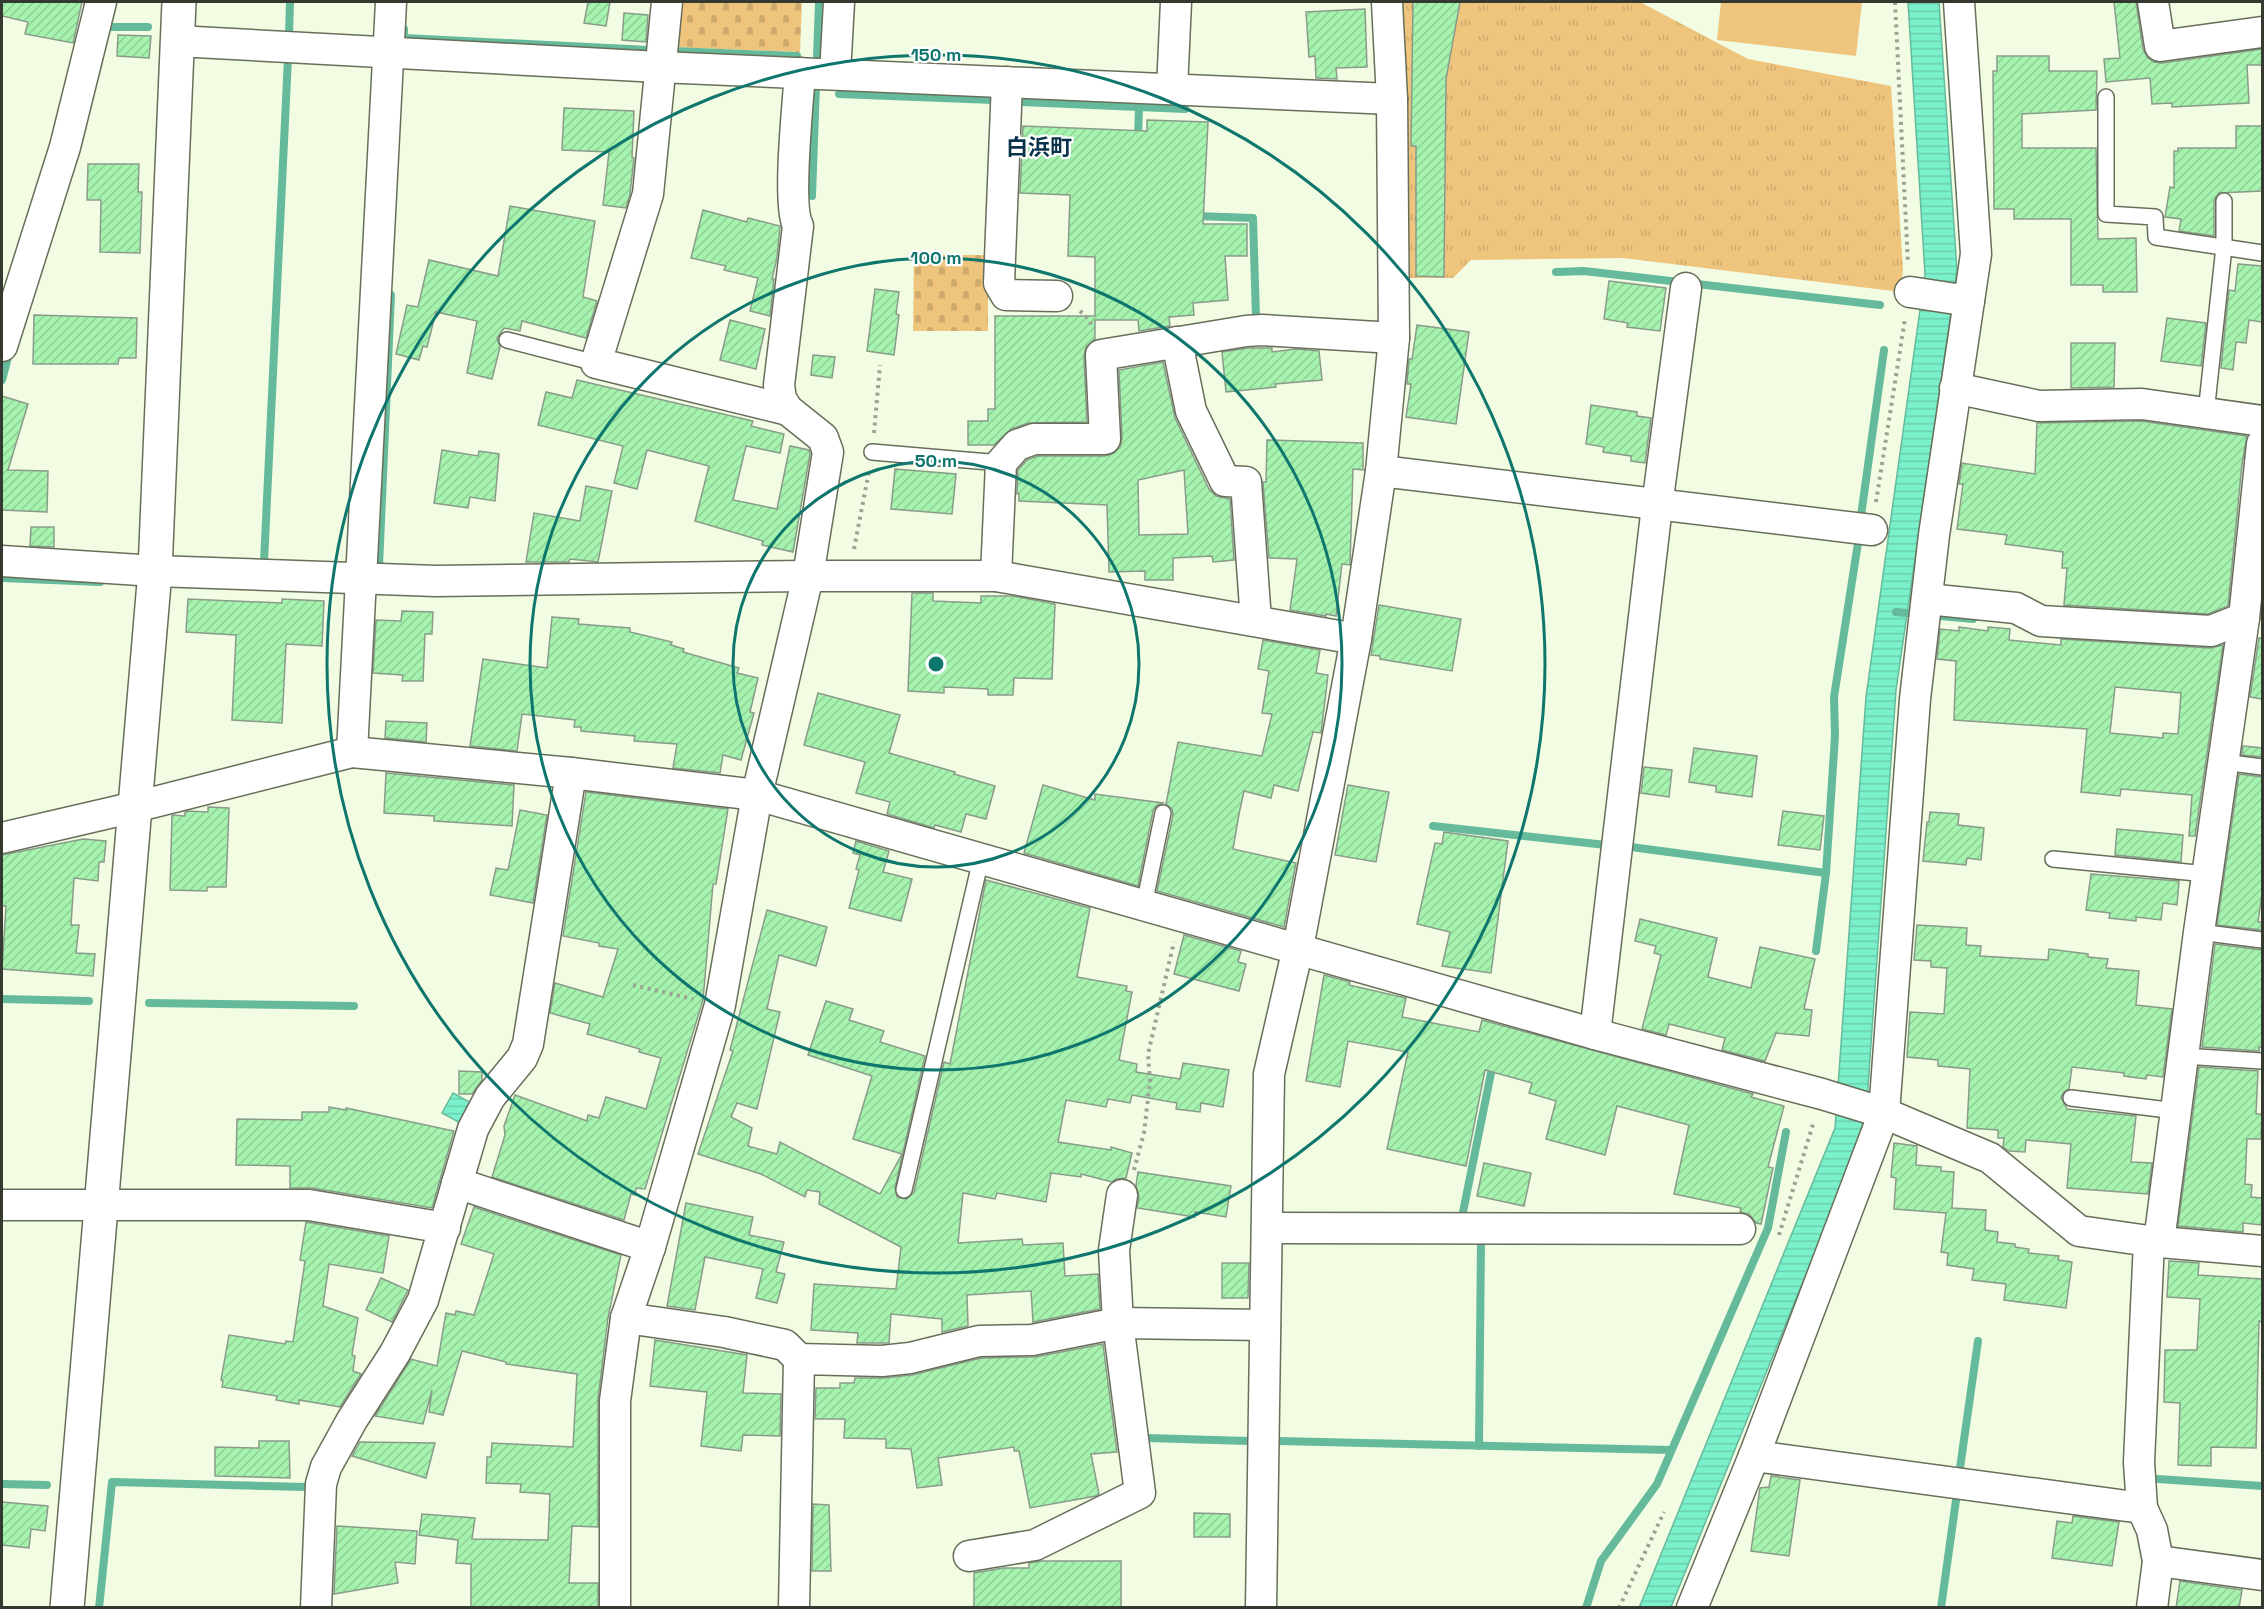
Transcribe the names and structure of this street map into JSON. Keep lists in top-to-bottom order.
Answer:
{
  "districts": ["白浜町"],
  "rings": ["150 m", "100 m", "50 m"]
}
